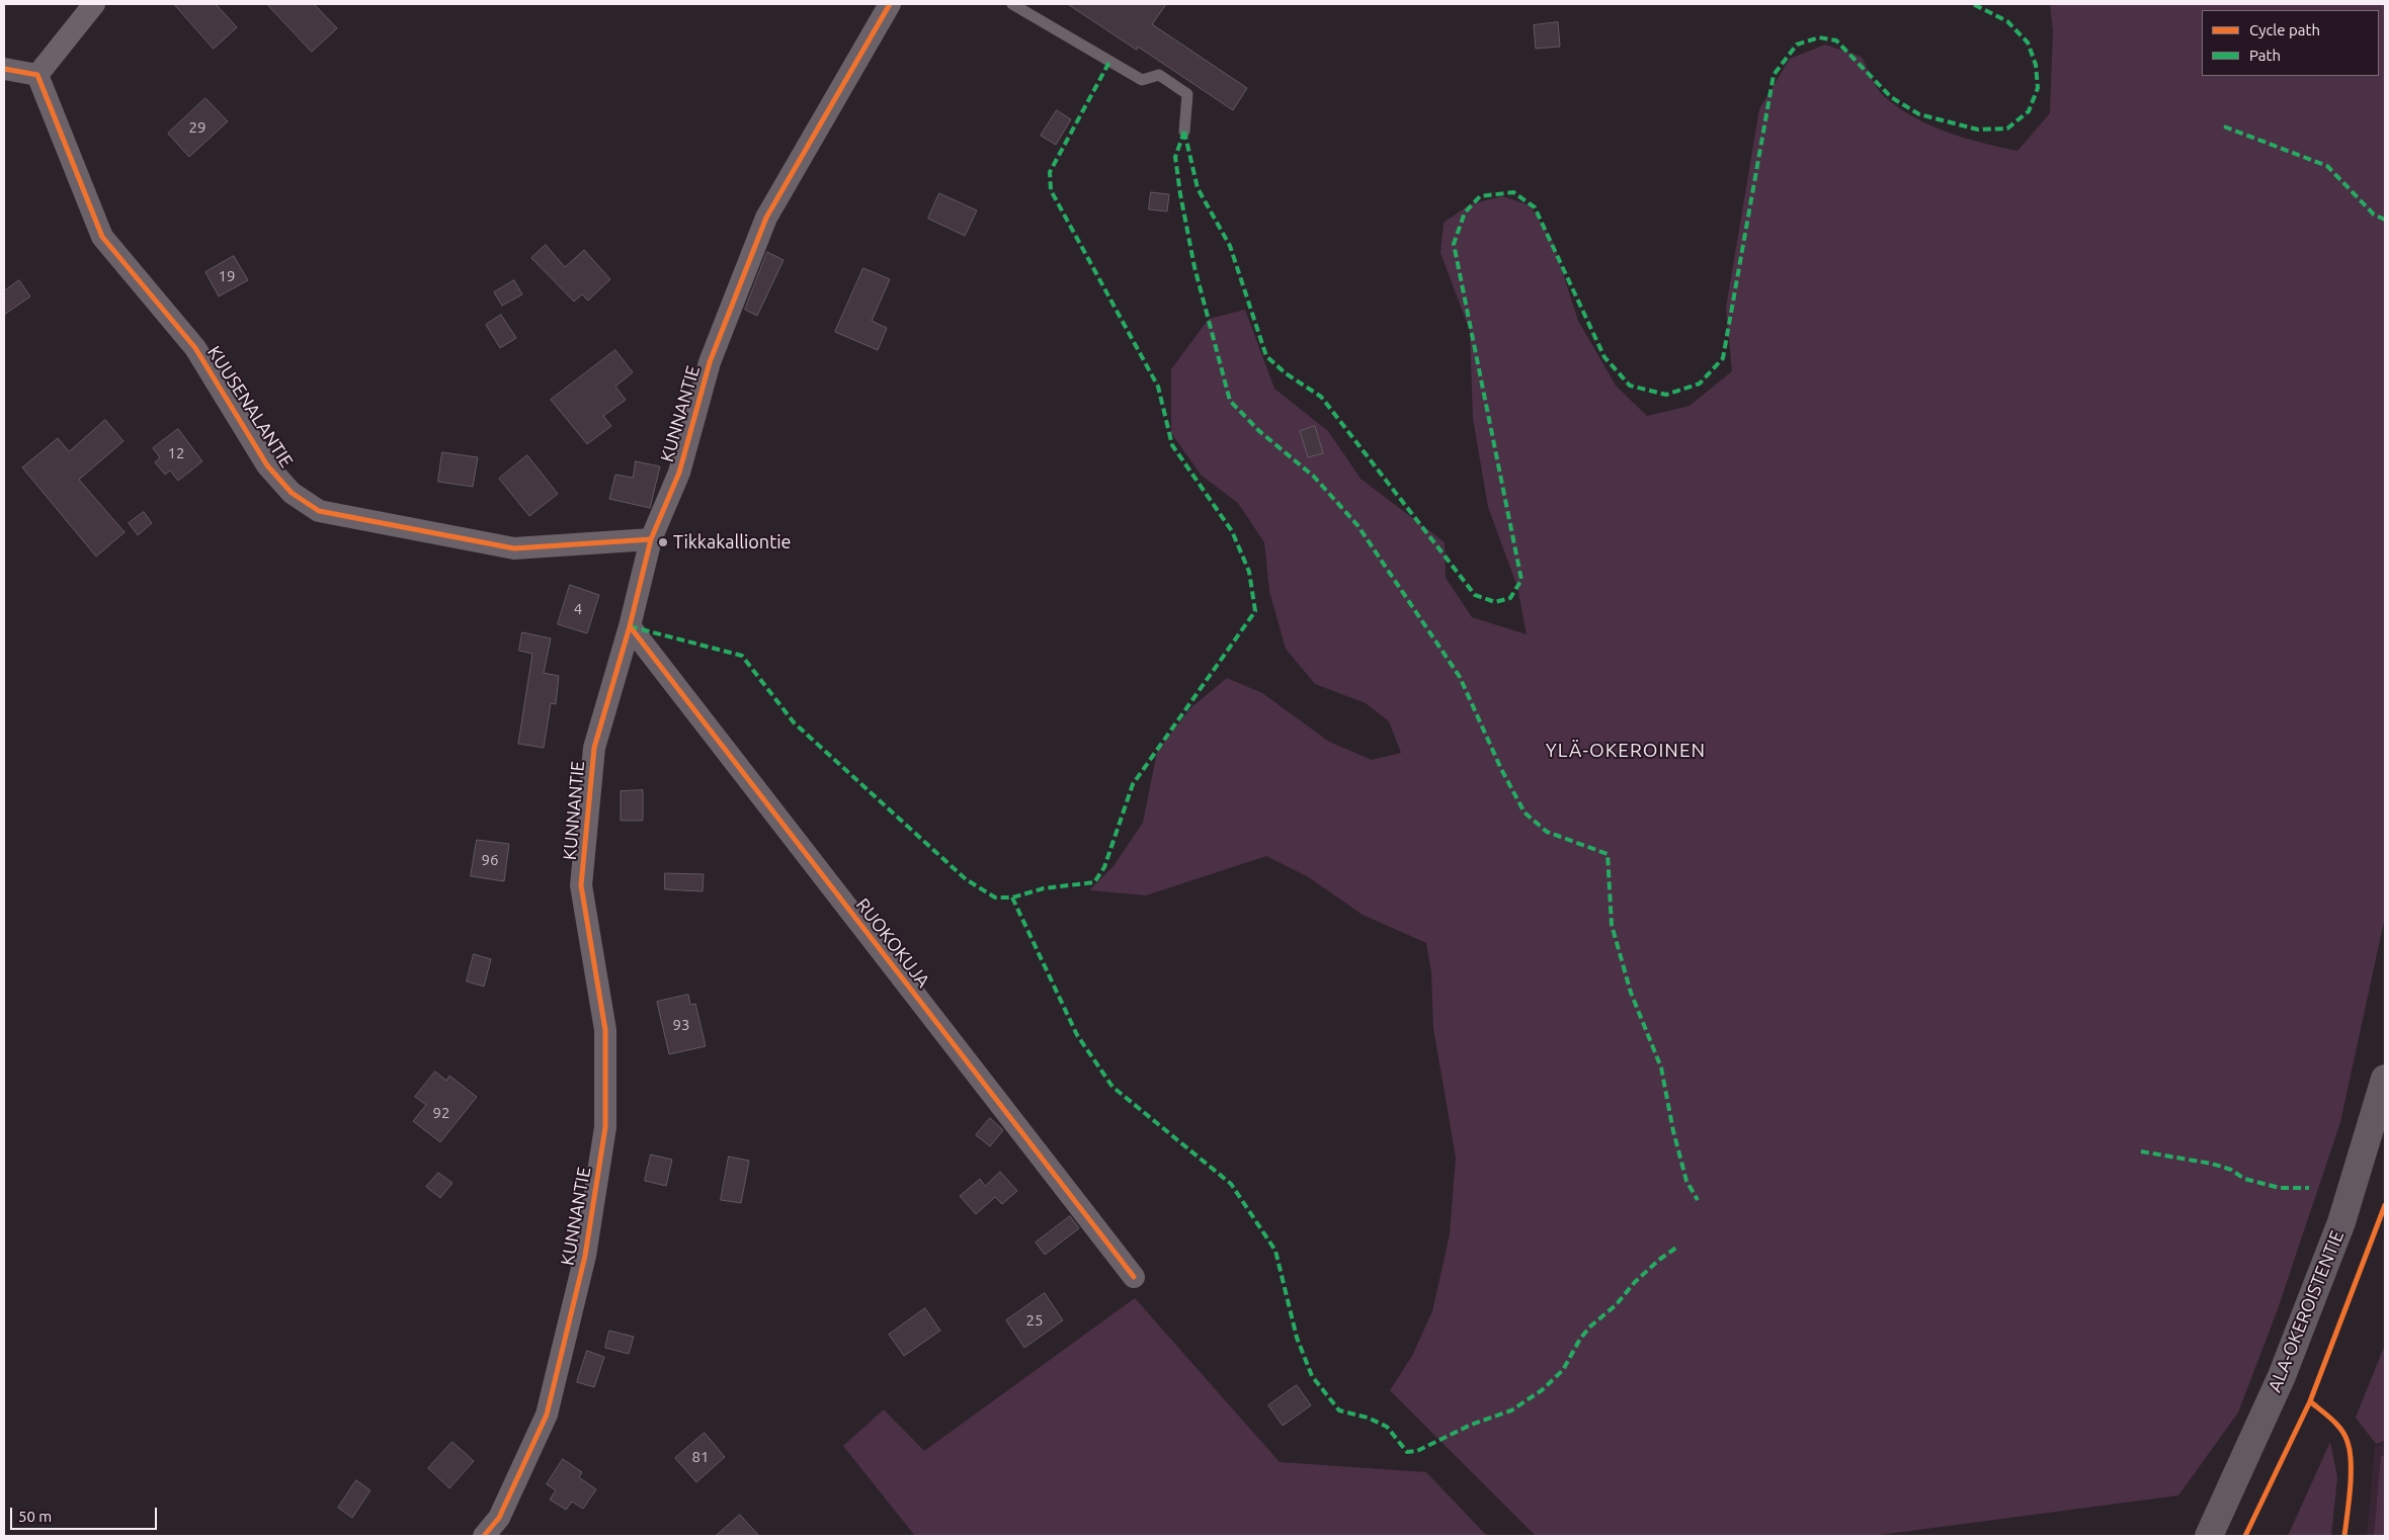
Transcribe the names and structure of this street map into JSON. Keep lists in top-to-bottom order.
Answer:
{
  "streets": {
    "main road": ["ALA-OKEROISTENTIE"],
    "street": ["KUUSENALANTIE", "KUNNANTIE", "RUOKOKUJA"]
  },
  "crossings": [
    ["KUUSENALANTIE", "KUNNANTIE"],
    ["KUNNANTIE", "RUOKOKUJA"]
  ],
  "districts": ["YLÄ-OKEROINEN"],
  "places": ["Tikkakalliontie"],
  "house_numbers": [
    "29",
    "19",
    "12",
    "4",
    "96",
    "93",
    "92",
    "25",
    "81"
  ],
  "legend": ["Cycle path", "Path"],
  "scale_bar": "50 m"
}
